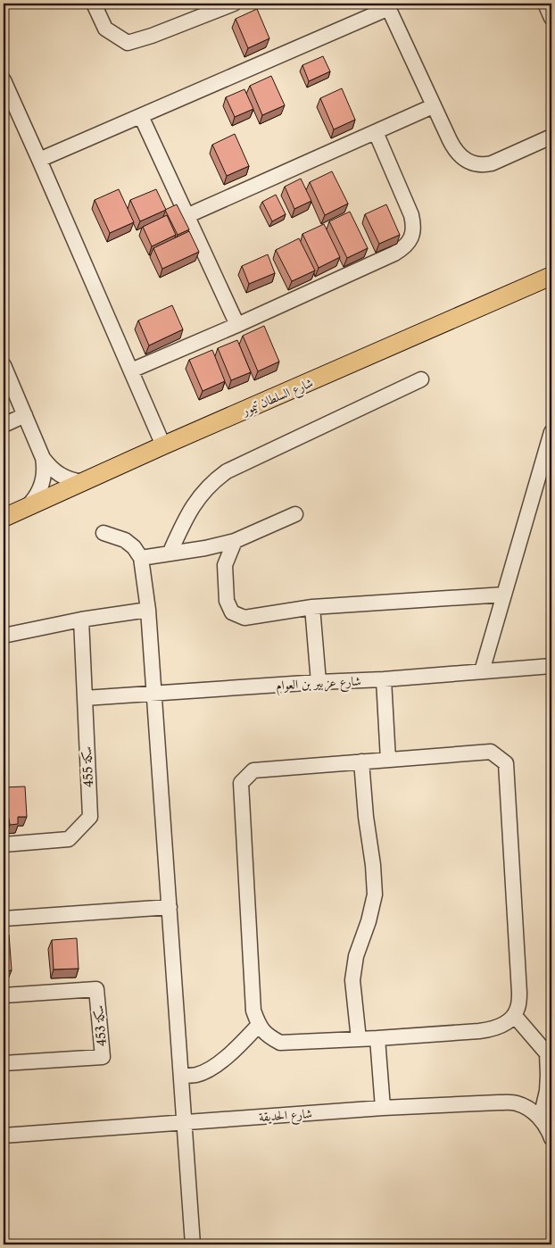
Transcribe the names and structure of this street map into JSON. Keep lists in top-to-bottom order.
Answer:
{
  "streets": {
    "main road": ["شارع السلطان تيمور"],
    "street": [
      "شارع عزبير بن العوام",
      "سكة 455",
      "سكة 453",
      "شارع الحديقة"
    ]
  },
  "crossings": [
    ["شارع عزبير بن العوام", "سكة 455"]
  ]
}
